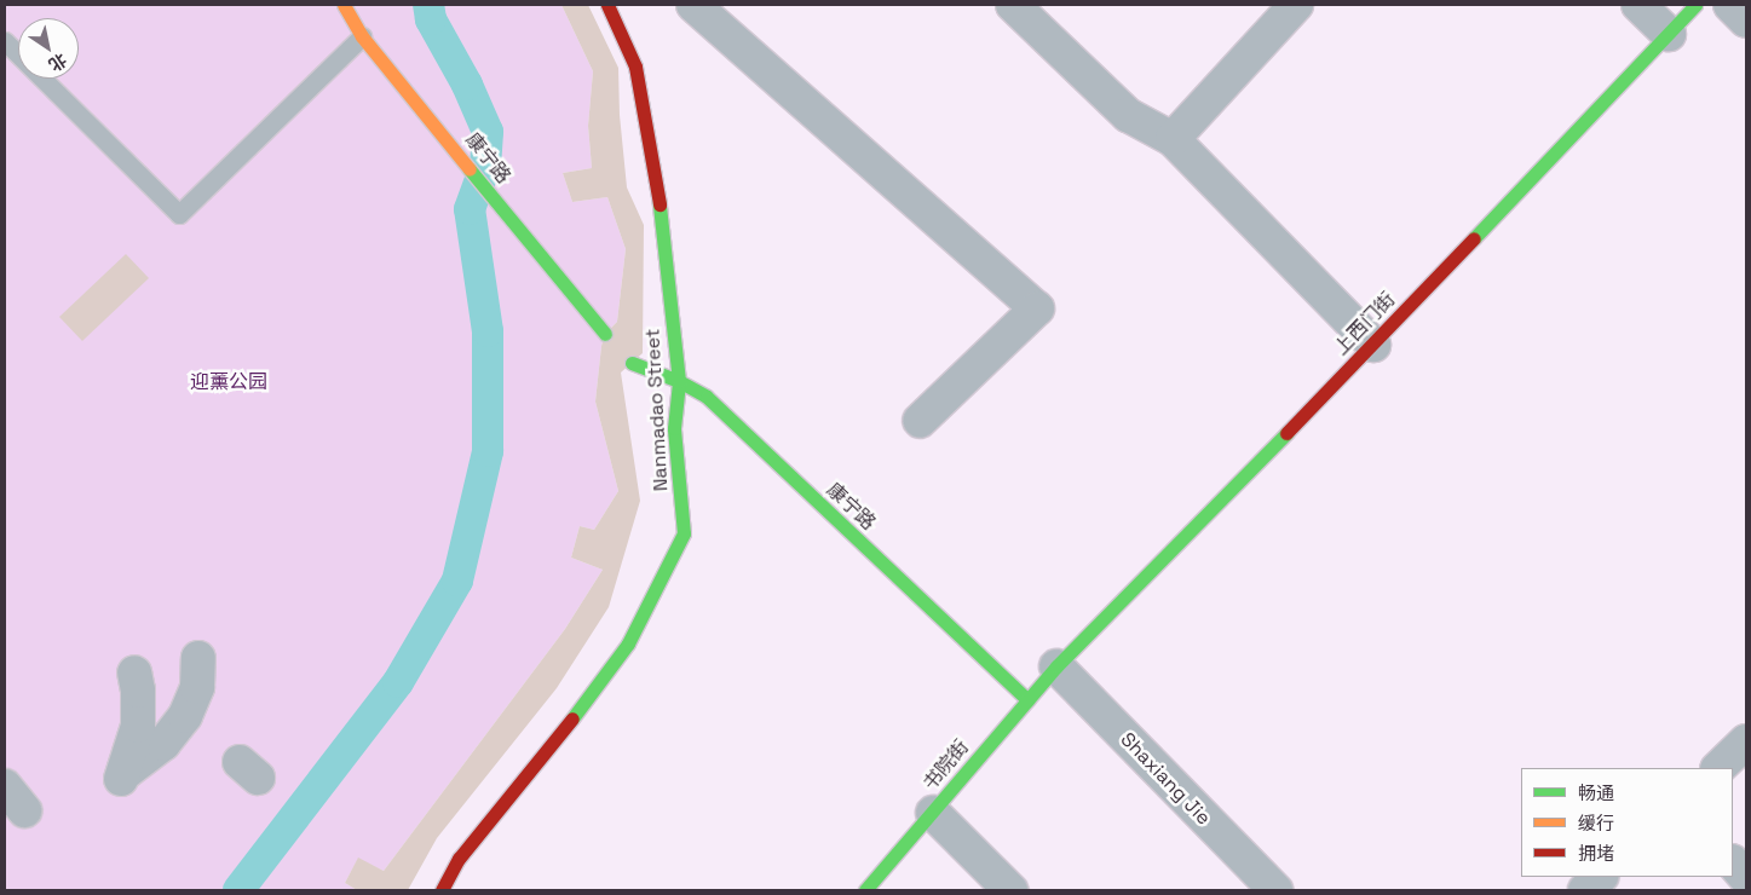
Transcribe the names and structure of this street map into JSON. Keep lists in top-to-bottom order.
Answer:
{
  "streets": {
    "street": [
      "康宁路",
      "上西门街",
      "Nanmadao Street",
      "书院街",
      "Shaxiang Jie"
    ]
  },
  "crossings": [
    ["康宁路", "Nanmadao Street"],
    ["康宁路", "书院街"],
    ["上西门街", "书院街"],
    ["上西门街", "Shaxiang Jie"],
    ["书院街", "Shaxiang Jie"]
  ],
  "parks": ["迎薰公园"],
  "legend": ["畅通", "缓行", "拥堵"],
  "north": "bottom right"
}
